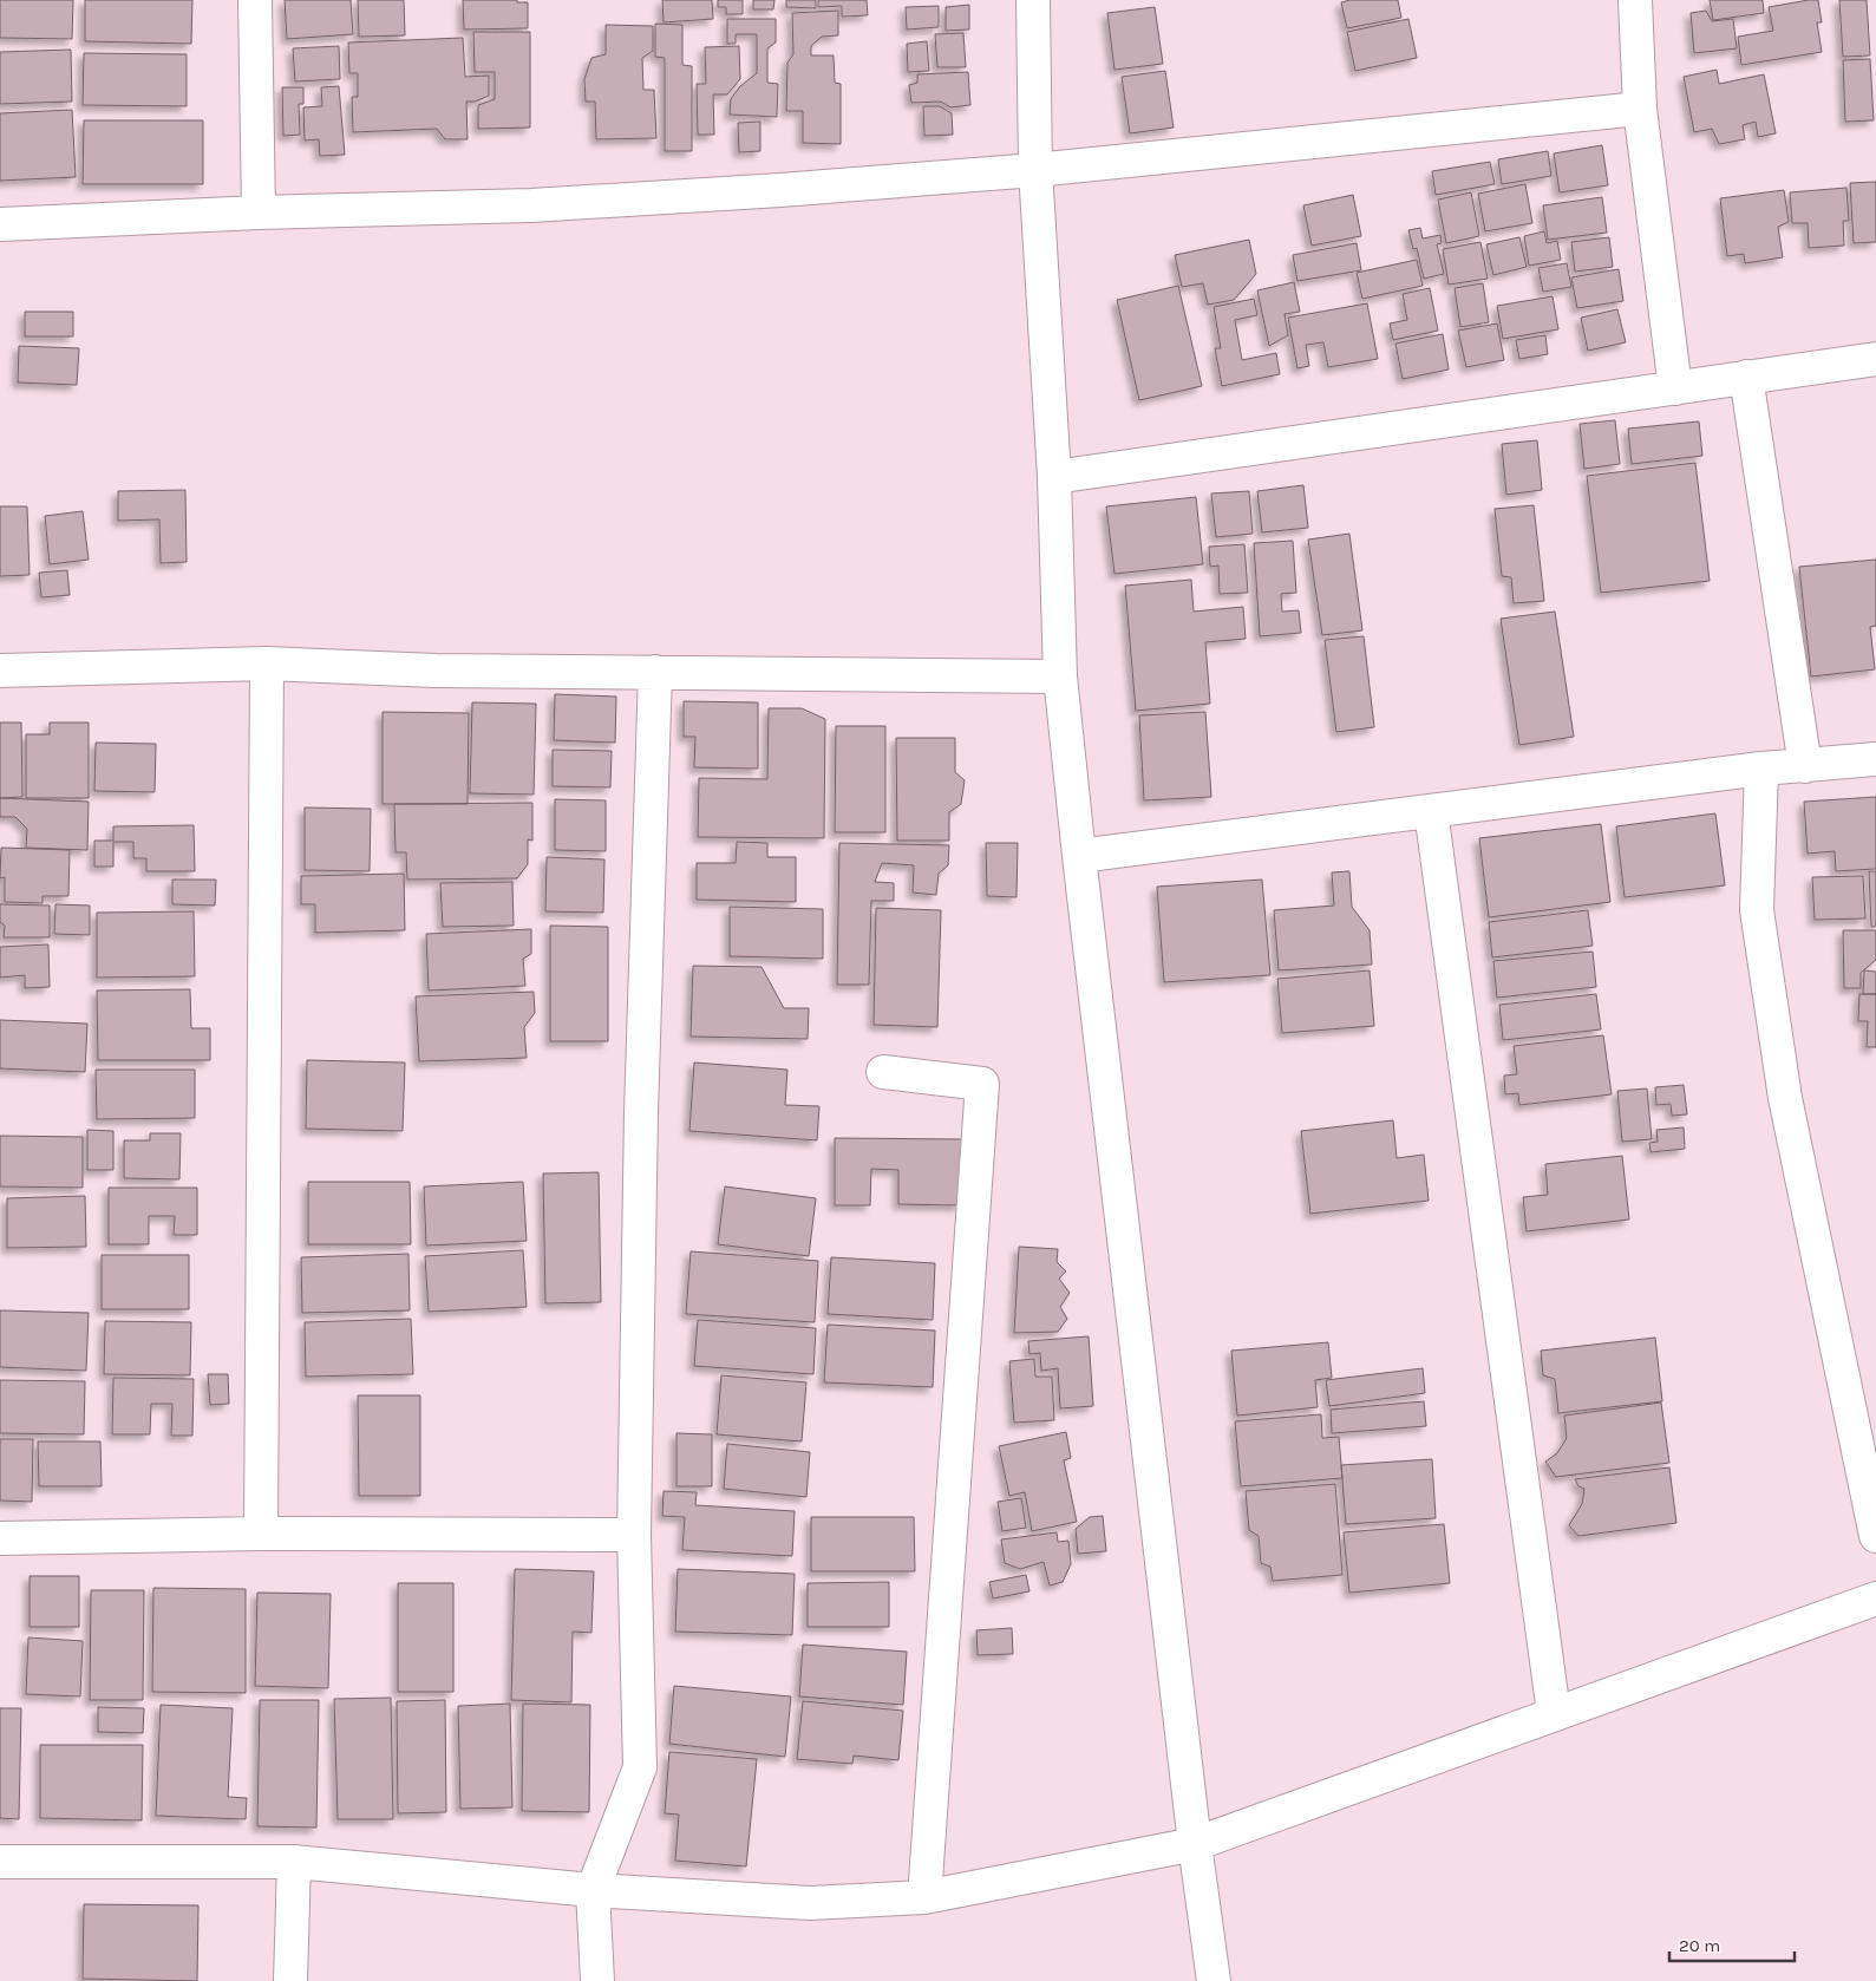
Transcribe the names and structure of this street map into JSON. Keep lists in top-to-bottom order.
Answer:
{
  "scale_bar": "20 m"
}
